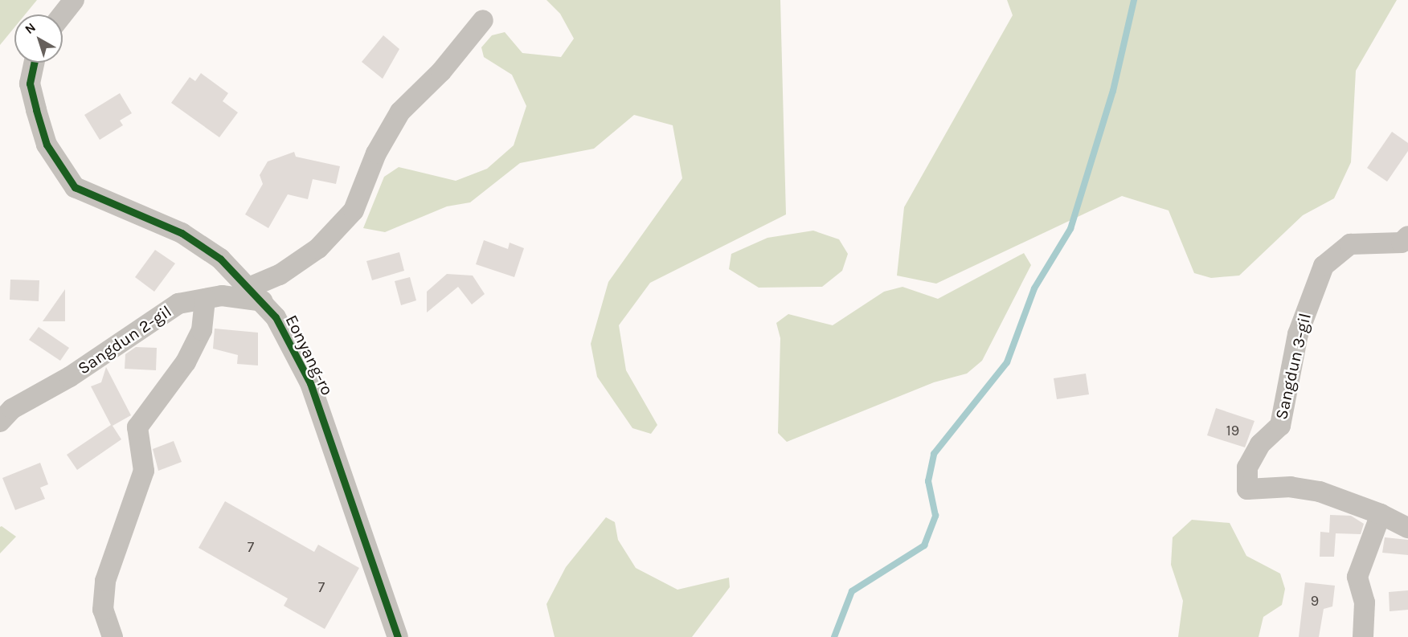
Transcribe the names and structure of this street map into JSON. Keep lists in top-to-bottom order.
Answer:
{
  "streets": {
    "street": ["Sangdun 2-gil", "Eonyang-ro", "Sangdun 3-gil"]
  },
  "crossings": [
    ["Sangdun 2-gil", "Eonyang-ro"]
  ],
  "house_numbers": [
    "19",
    "7",
    "7",
    "9"
  ],
  "north": "top left"
}
